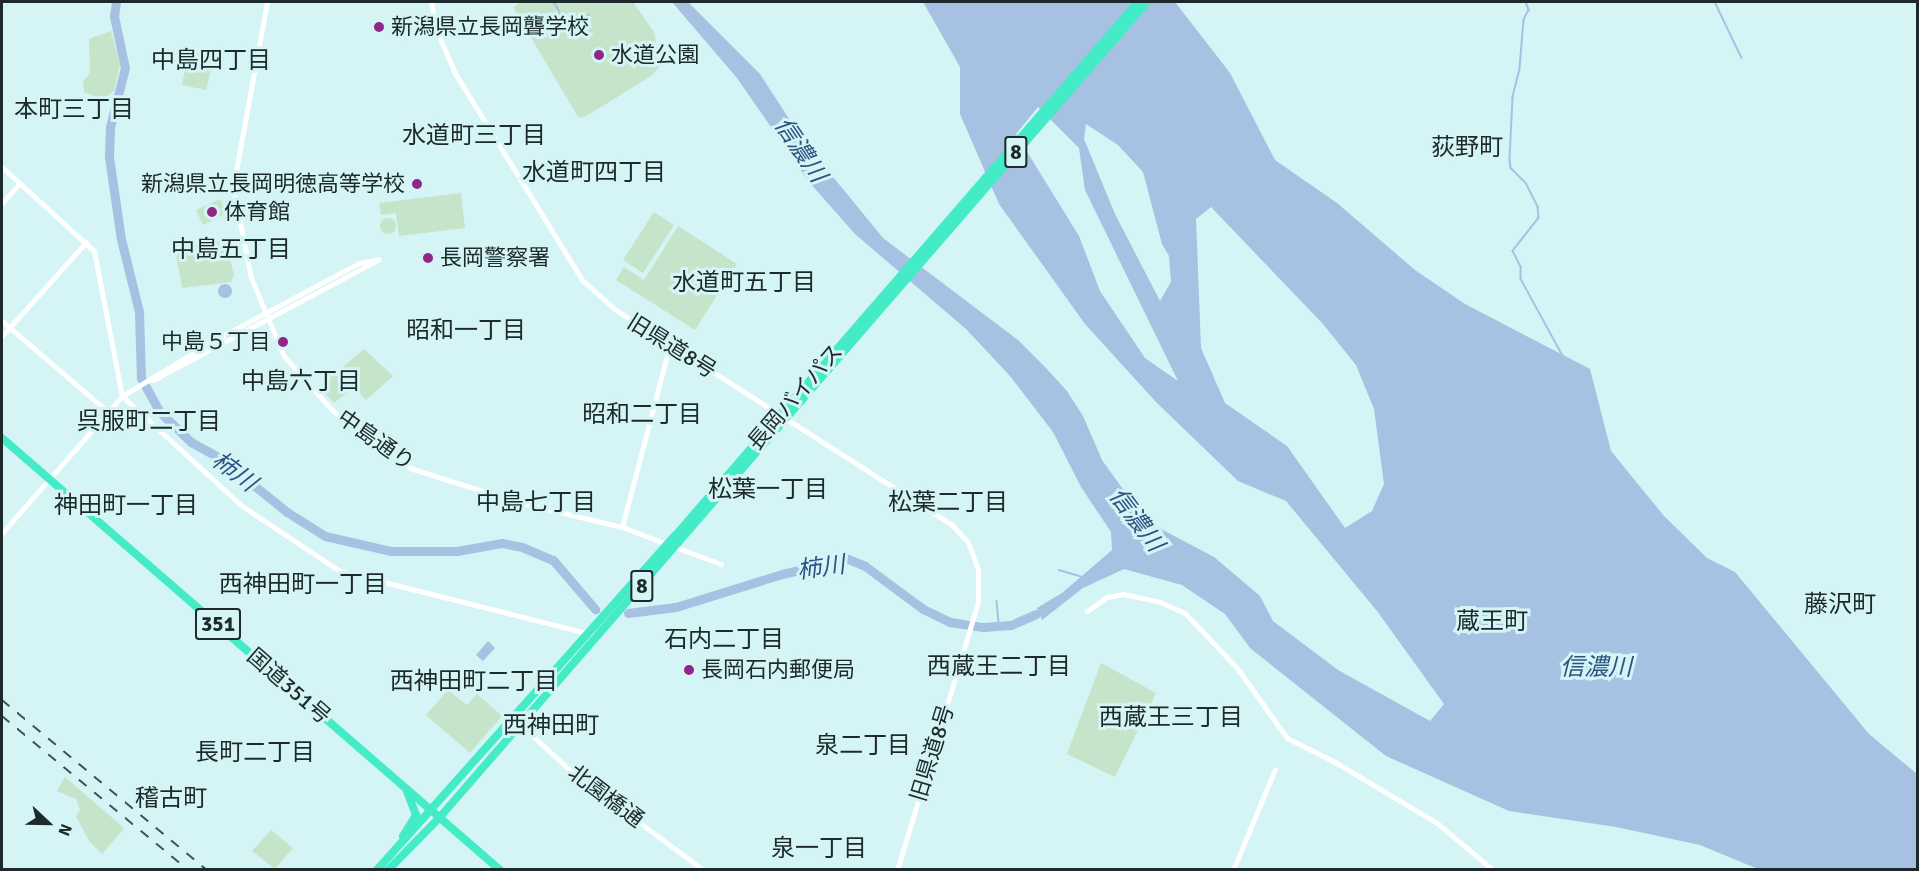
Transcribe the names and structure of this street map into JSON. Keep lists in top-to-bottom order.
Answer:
{
  "streets": {
    "highway": [
      "8",
      "長岡バイパス",
      "351",
      "国道351号"
    ],
    "street": ["旧県道8号", "中島通り", "北園橋通"]
  },
  "crossings": [
    ["長岡バイパス", "中島通り"],
    ["長岡バイパス", "国道351号"],
    ["長岡バイパス", "北園橋通"]
  ],
  "districts": [
    "中島四丁目",
    "本町三丁目",
    "水道町三丁目",
    "荻野町",
    "水道町四丁目",
    "中島五丁目",
    "水道町五丁目",
    "昭和一丁目",
    "中島六丁目",
    "昭和二丁目",
    "呉服町二丁目",
    "松葉一丁目",
    "中島七丁目",
    "松葉二丁目",
    "神田町一丁目",
    "西神田町一丁目",
    "藤沢町",
    "蔵王町",
    "石内二丁目",
    "西蔵王二丁目",
    "西神田町二丁目",
    "西蔵王三丁目",
    "西神田町",
    "泉二丁目",
    "長町二丁目",
    "稽古町",
    "泉一丁目"
  ],
  "water": ["信濃川", "柿川"],
  "places": [
    "新潟県立長岡聾学校",
    "水道公園",
    "新潟県立長岡明徳高等学校",
    "体育館",
    "長岡警察署",
    "中島５丁目",
    "長岡石内郵便局"
  ],
  "north": "right"
}
